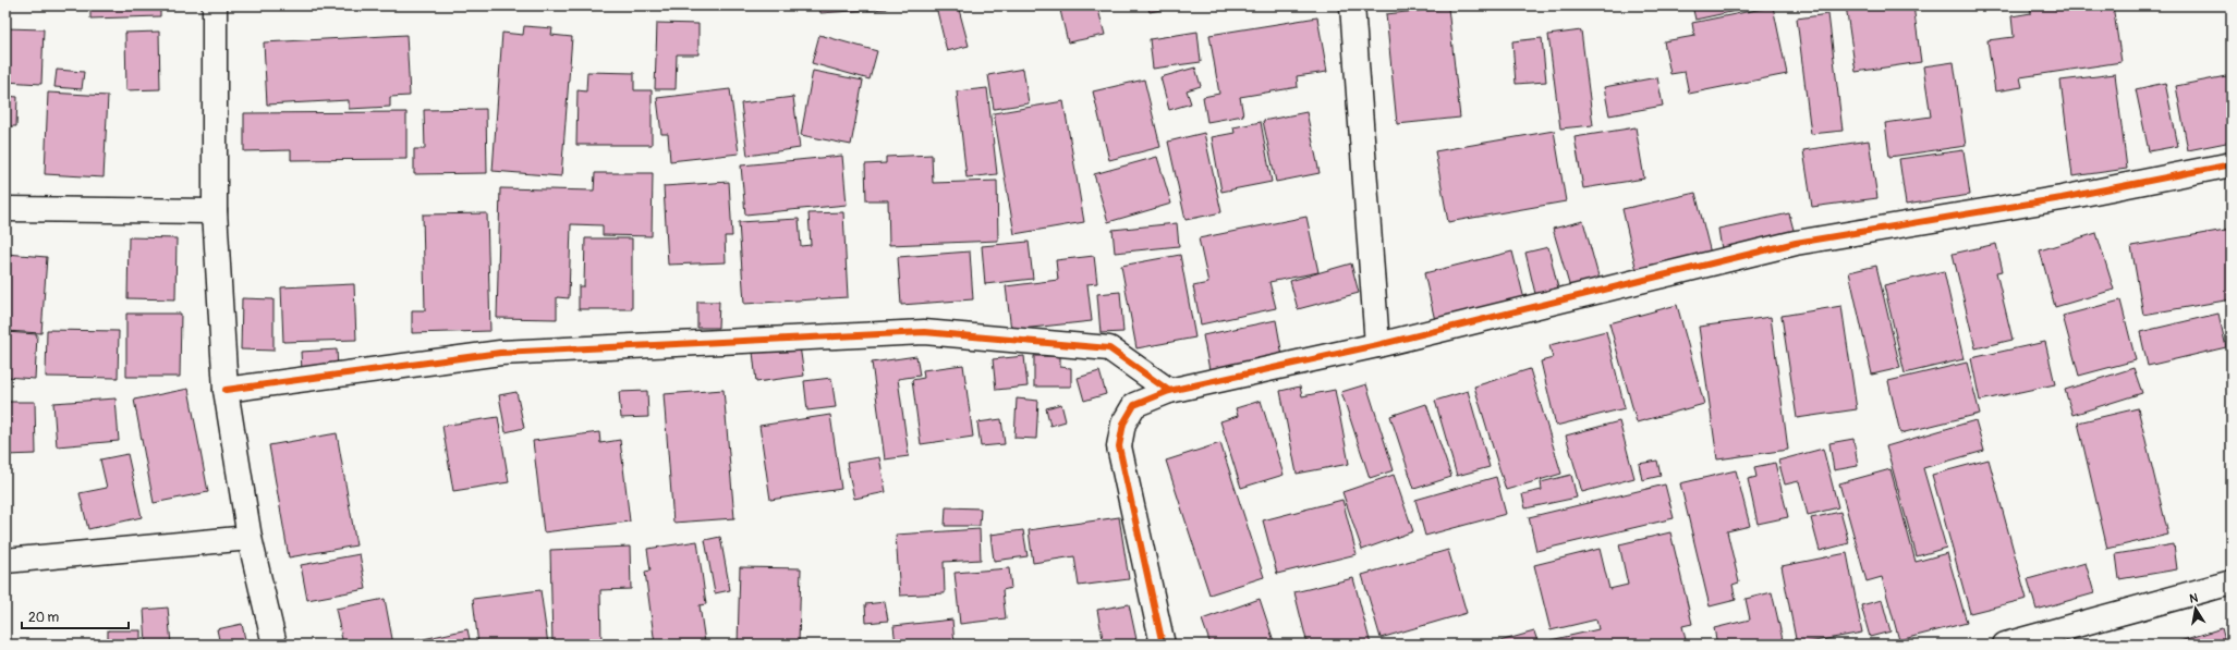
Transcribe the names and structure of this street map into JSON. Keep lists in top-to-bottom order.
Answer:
{
  "scale_bar": "20 m",
  "north": "top"
}
